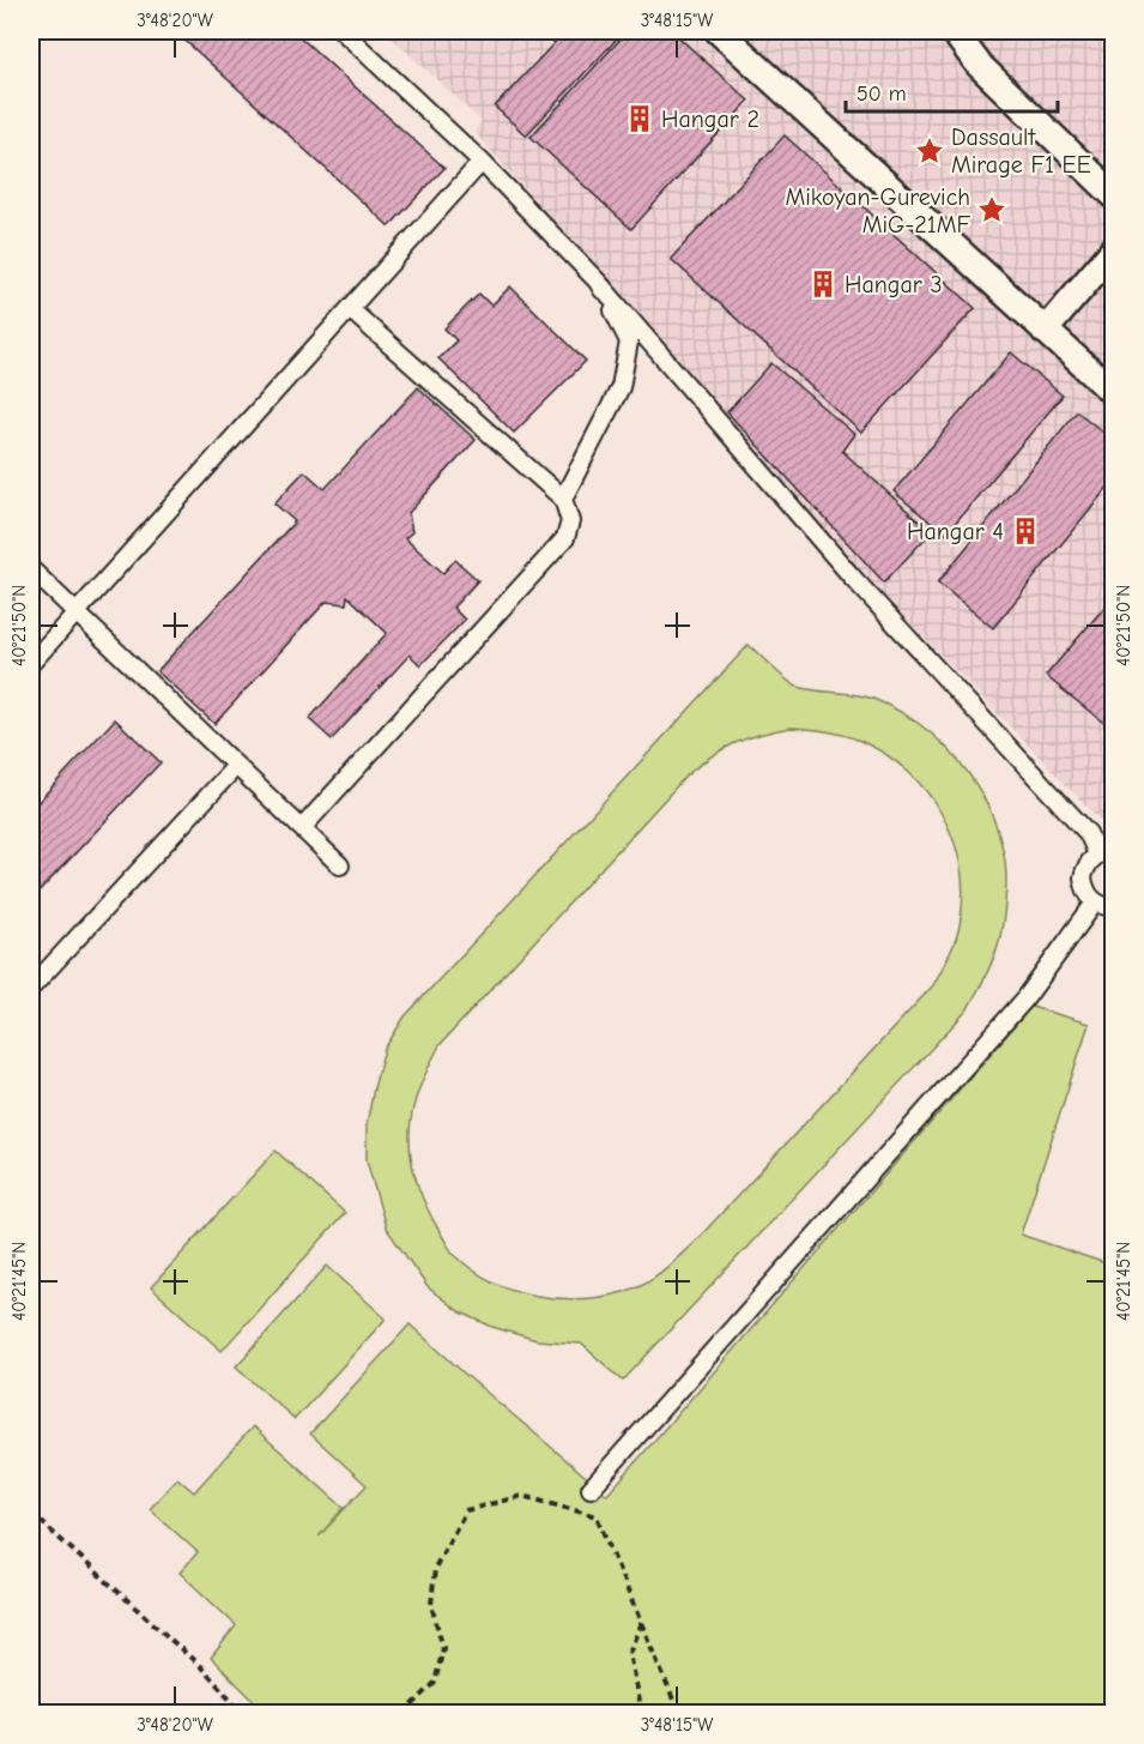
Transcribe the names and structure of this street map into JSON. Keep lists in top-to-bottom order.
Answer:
{
  "places": {
    "building": ["Hangar 2", "Hangar 3", "Hangar 4"],
    "place": ["Dassault Mirage F1 EE", "Mikoyan-Gurevich MiG-21MF"]
  },
  "scale_bar": "50 m",
  "coordinates": [
    "3°48'20\"W",
    "3°48'15\"W",
    "40°21'50\"N",
    "40°21'45\"N"
  ]
}
